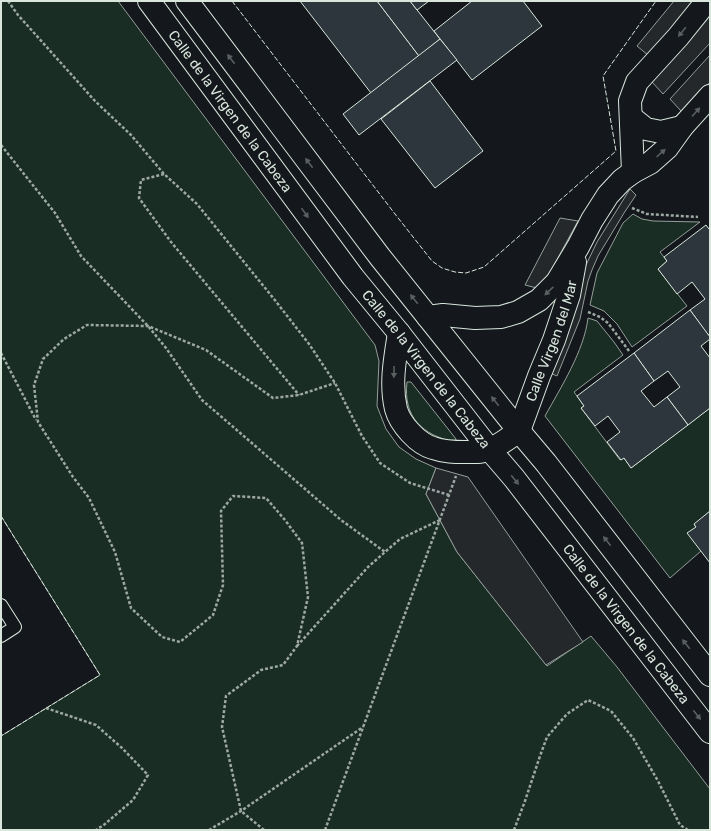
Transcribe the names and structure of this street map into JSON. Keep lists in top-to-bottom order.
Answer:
{
  "streets": {
    "main road": ["Calle de la Virgen de la Cabeza", "Calle Virgen del Mar"]
  }
}
